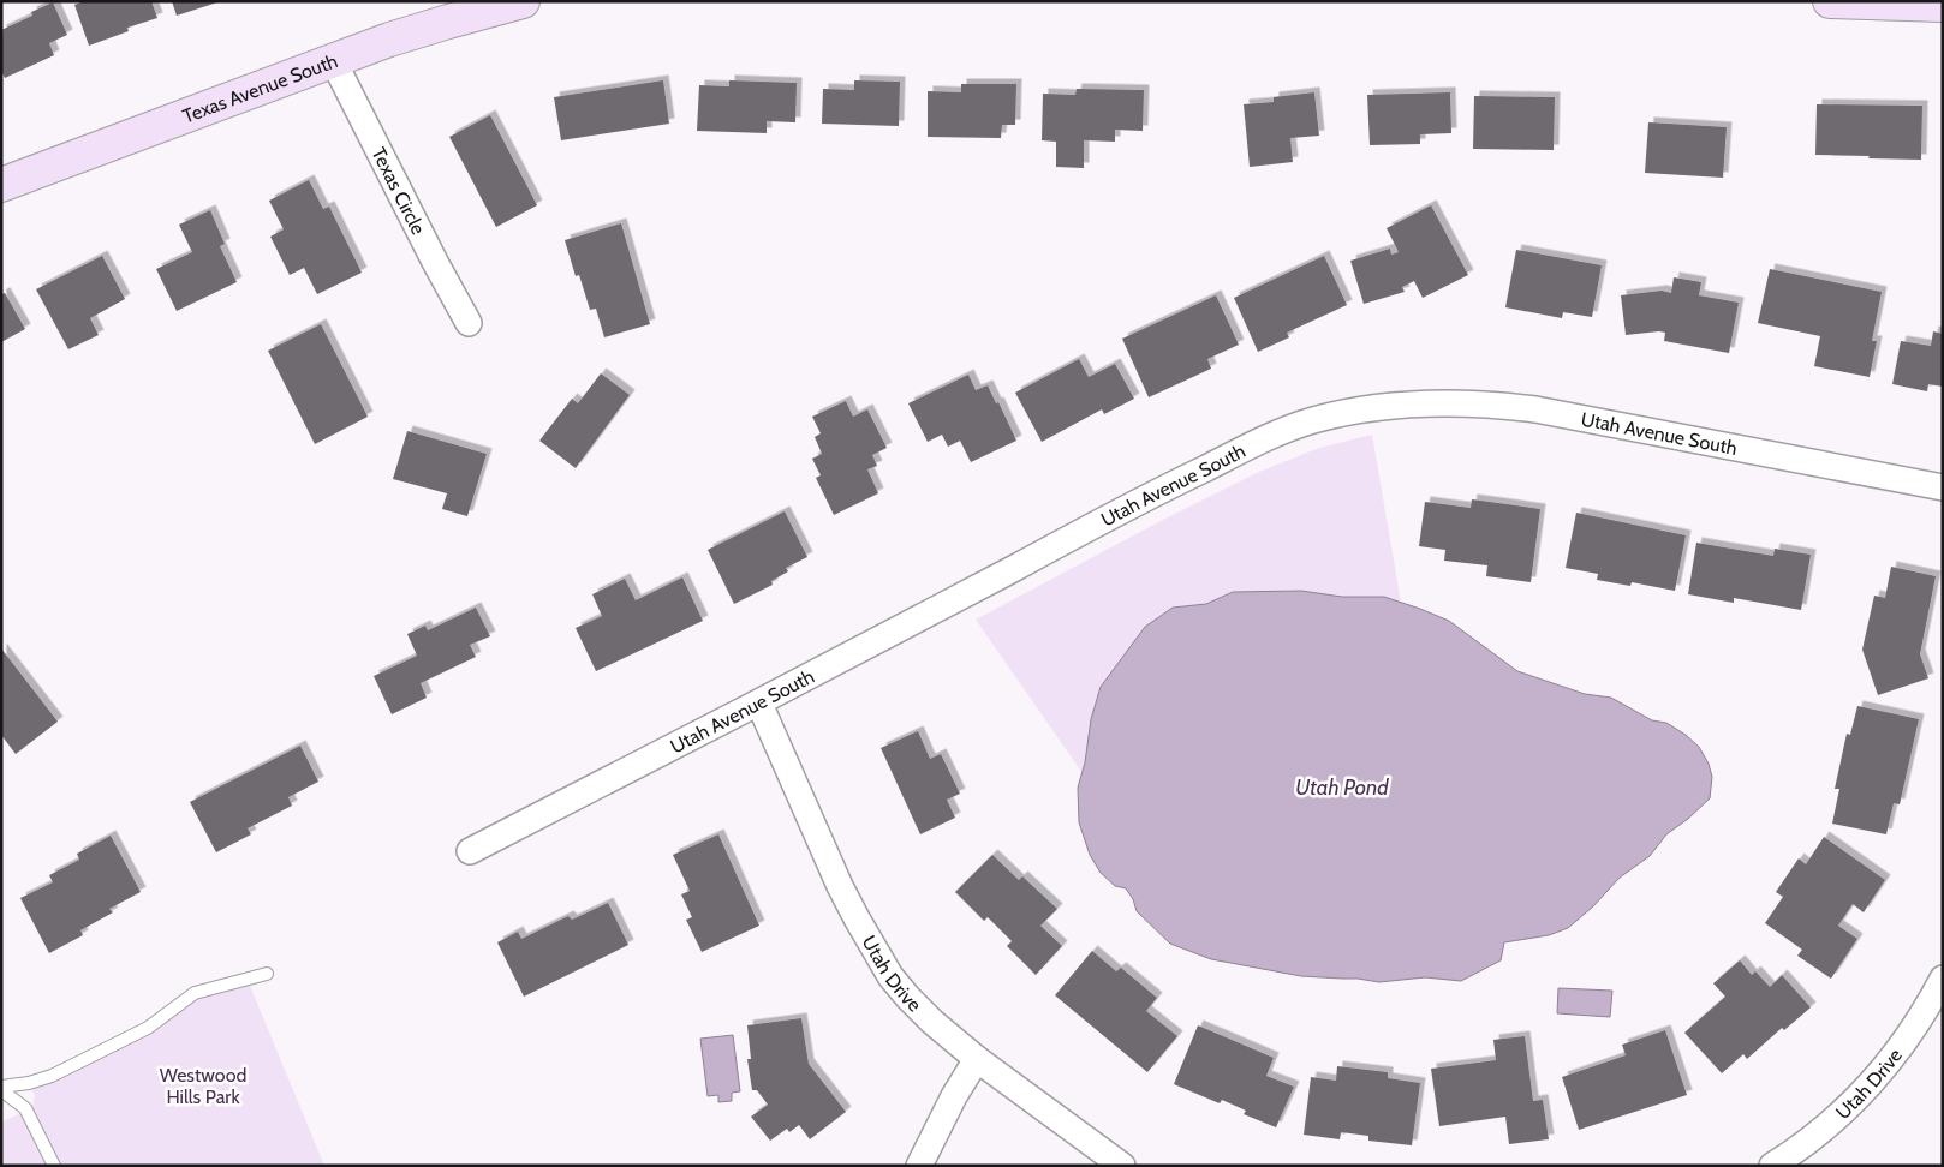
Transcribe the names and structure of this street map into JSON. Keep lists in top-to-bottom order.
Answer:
{
  "streets": {
    "street": [
      "Texas Avenue South",
      "Texas Circle",
      "Utah Avenue South",
      "Utah Drive"
    ]
  },
  "crossings": [
    ["Texas Avenue South", "Texas Circle"],
    ["Utah Avenue South", "Utah Drive"]
  ],
  "water": ["Utah Pond"],
  "parks": ["Westwood Hills Park"]
}
